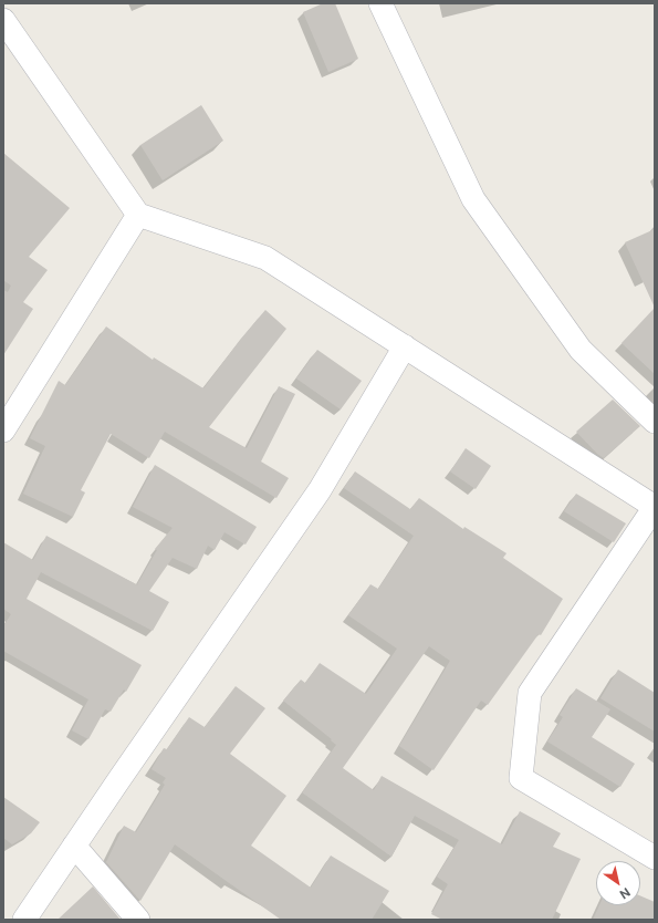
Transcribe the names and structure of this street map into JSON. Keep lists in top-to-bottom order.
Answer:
{
  "north": "bottom right"
}
